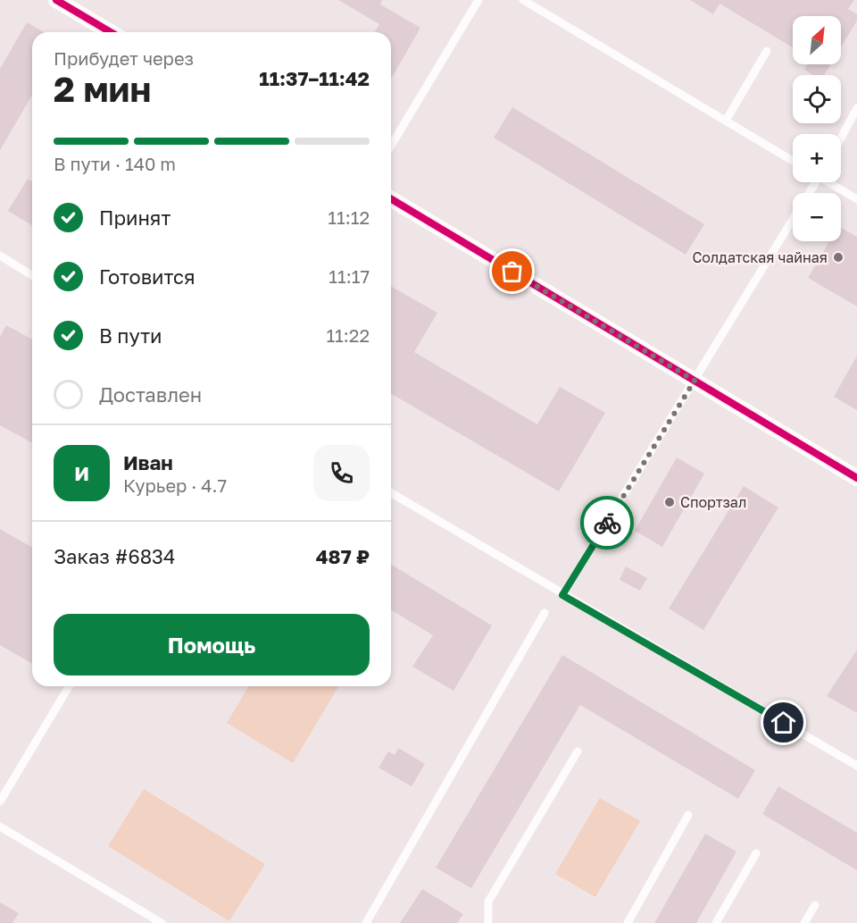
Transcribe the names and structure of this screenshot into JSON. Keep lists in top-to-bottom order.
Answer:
{
  "places": ["Солдатская чайная", "Спортзал"],
  "north": "top right",
  "page": {
    "map_buttons": ["+", "−"],
    "heading": ["2 мин", "Прибудет через", "11:37–11:42"],
    "panel": [
      "Иван",
      "Курьер · 4.7",
      "Заказ #6834",
      "487 ₽"
    ],
    "bar": "В пути · 140 m",
    "list": [
      ["Принят", "11:12"],
      ["Готовится", "11:17"],
      ["В пути", "11:22"],
      "Доставлен"
    ],
    "round": "И",
    "buttons": "Помощь"
  }
}
